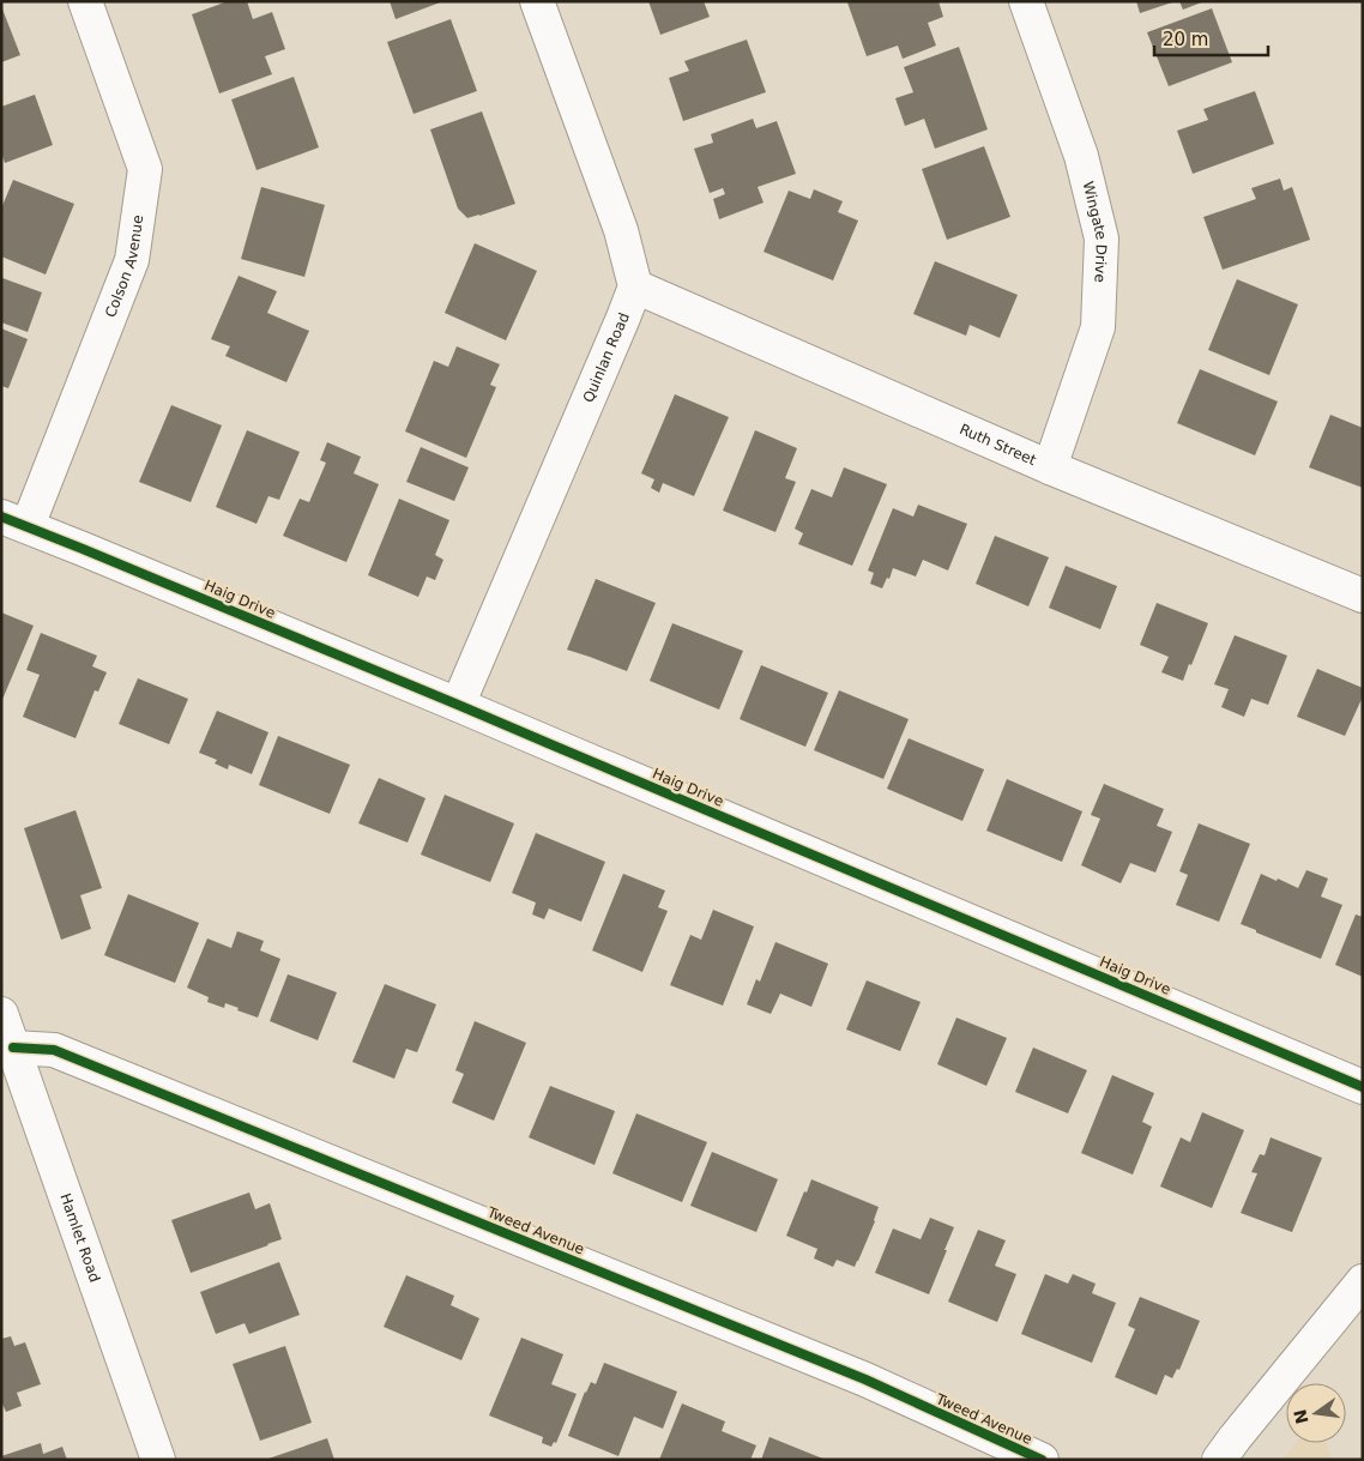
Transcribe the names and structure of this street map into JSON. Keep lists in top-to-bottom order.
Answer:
{
  "streets": {
    "street": [
      "Wingate Drive",
      "Colson Avenue",
      "Quinlan Road",
      "Ruth Street",
      "Haig Drive",
      "Tweed Avenue",
      "Hamlet Road"
    ]
  },
  "crossings": [
    ["Wingate Drive", "Ruth Street"],
    ["Colson Avenue", "Haig Drive"],
    ["Quinlan Road", "Ruth Street"],
    ["Quinlan Road", "Haig Drive"],
    ["Tweed Avenue", "Hamlet Road"]
  ],
  "scale_bar": "20 m",
  "north": "left"
}
